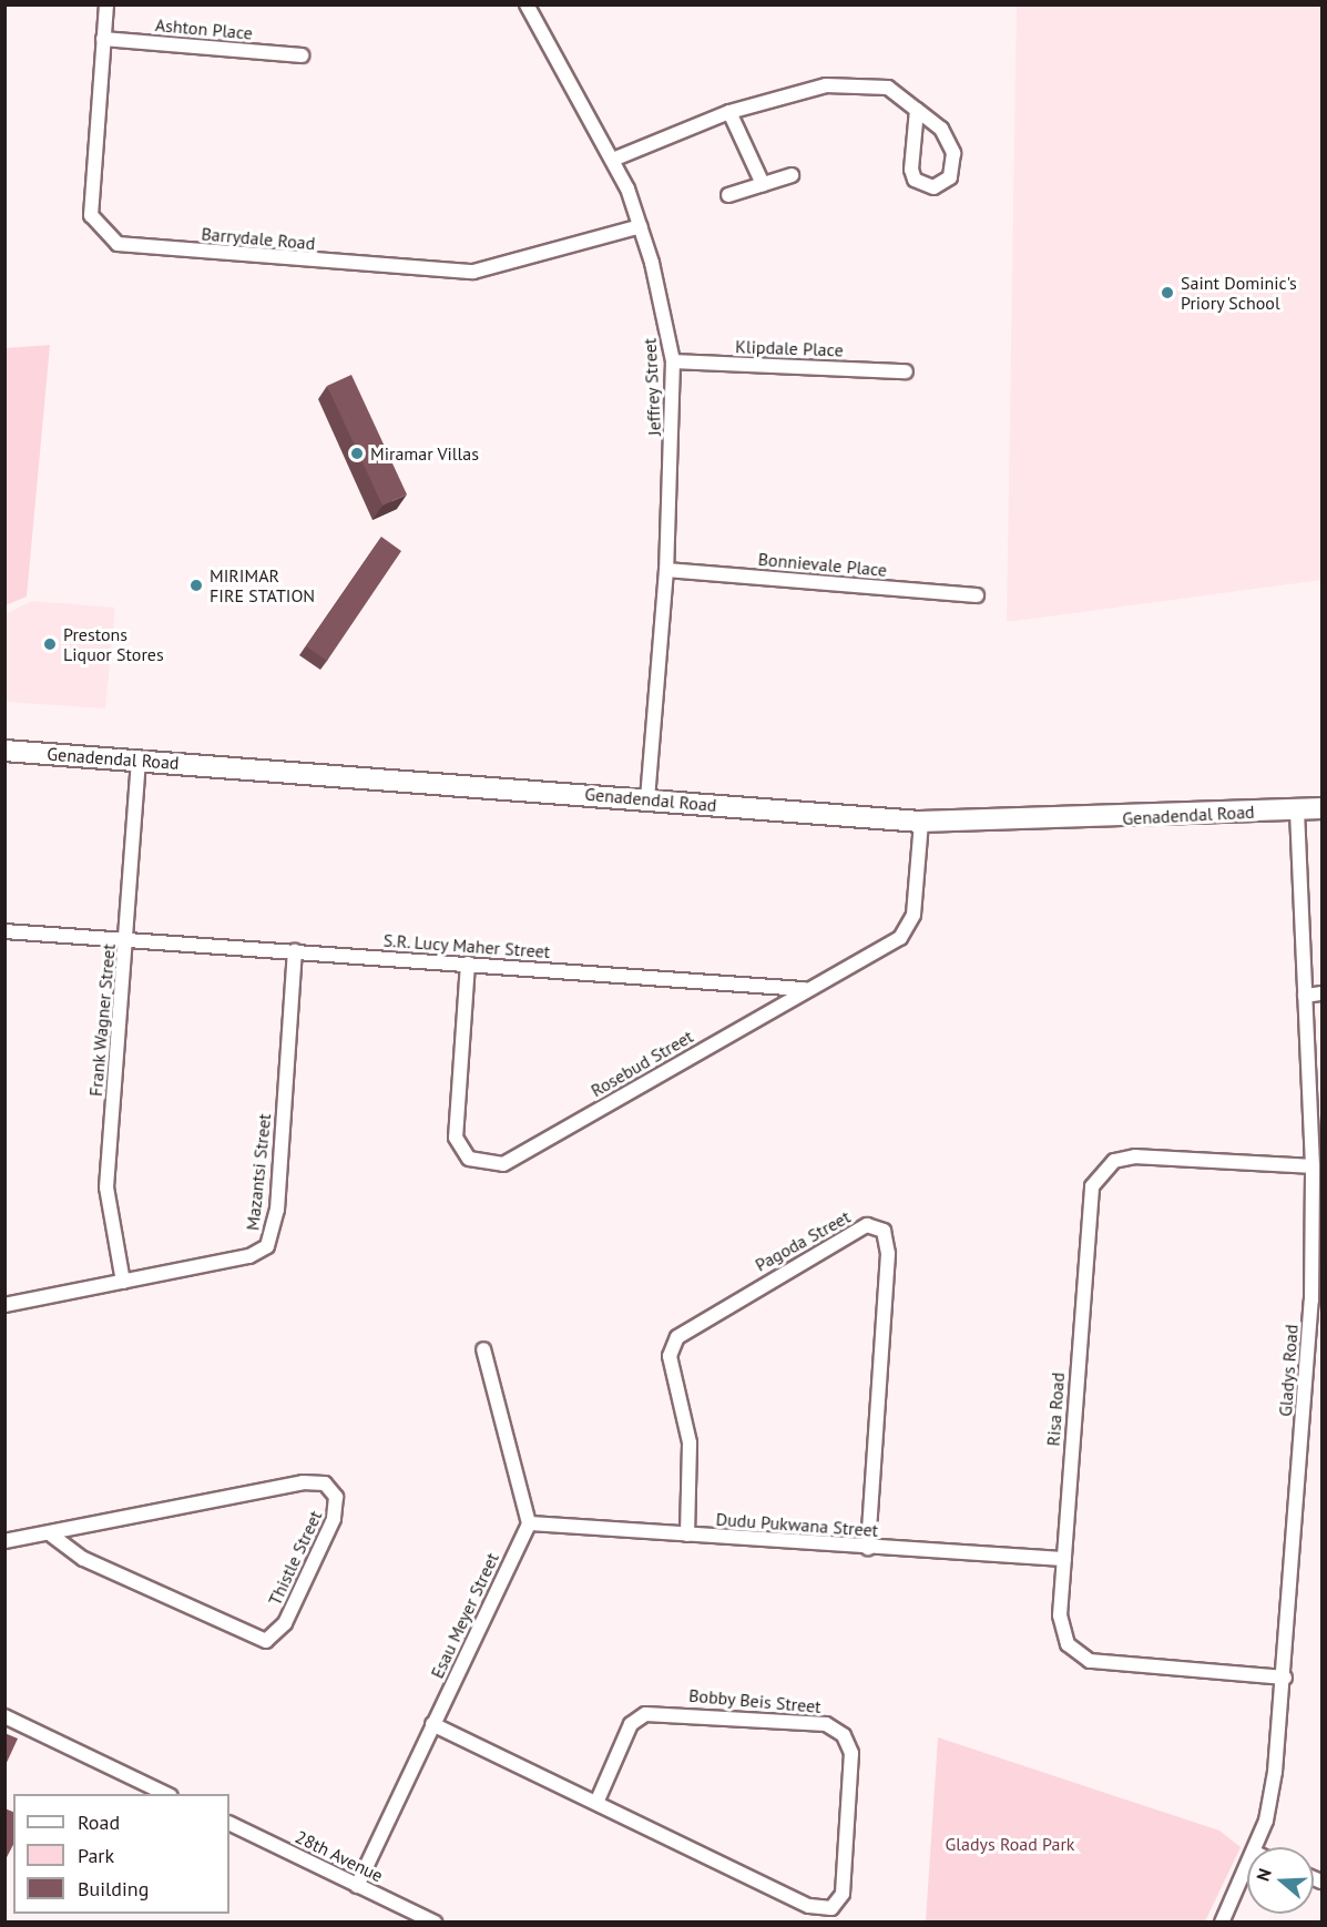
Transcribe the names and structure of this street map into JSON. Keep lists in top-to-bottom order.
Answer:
{
  "streets": {
    "street": [
      "Ashton Place",
      "Barrydale Road",
      "Klipdale Place",
      "Jeffrey Street",
      "Bonnievale Place",
      "Genadendal Road",
      "S.R. Lucy Maher Street",
      "Frank Wagner Street",
      "Rosebud Street",
      "Mazantsi Street",
      "Pagoda Street",
      "Gladys Road",
      "Risa Road",
      "Dudu Pukwana Street",
      "Thistle Street",
      "Esau Meyer Street",
      "Bobby Beis Street",
      "28th Avenue"
    ]
  },
  "crossings": [
    ["Ashton Place", "Barrydale Road"],
    ["Barrydale Road", "Jeffrey Street"],
    ["Klipdale Place", "Jeffrey Street"],
    ["Jeffrey Street", "Bonnievale Place"],
    ["Jeffrey Street", "Genadendal Road"],
    ["Genadendal Road", "Frank Wagner Street"],
    ["Genadendal Road", "Rosebud Street"],
    ["Genadendal Road", "Gladys Road"],
    ["S.R. Lucy Maher Street", "Frank Wagner Street"],
    ["S.R. Lucy Maher Street", "Rosebud Street"],
    ["S.R. Lucy Maher Street", "Mazantsi Street"],
    ["Frank Wagner Street", "Mazantsi Street"],
    ["Pagoda Street", "Dudu Pukwana Street"],
    ["Gladys Road", "Risa Road"],
    ["Risa Road", "Dudu Pukwana Street"],
    ["Dudu Pukwana Street", "Esau Meyer Street"],
    ["Esau Meyer Street", "Bobby Beis Street"],
    ["Esau Meyer Street", "28th Avenue"]
  ],
  "parks": ["Gladys Road Park"],
  "places": [
    "Saint Dominic's Priory School",
    "Miramar Villas",
    "MIRIMAR FIRE STATION",
    "Prestons Liquor Stores"
  ],
  "legend": ["Road", "Park", "Building"],
  "north": "left"
}
